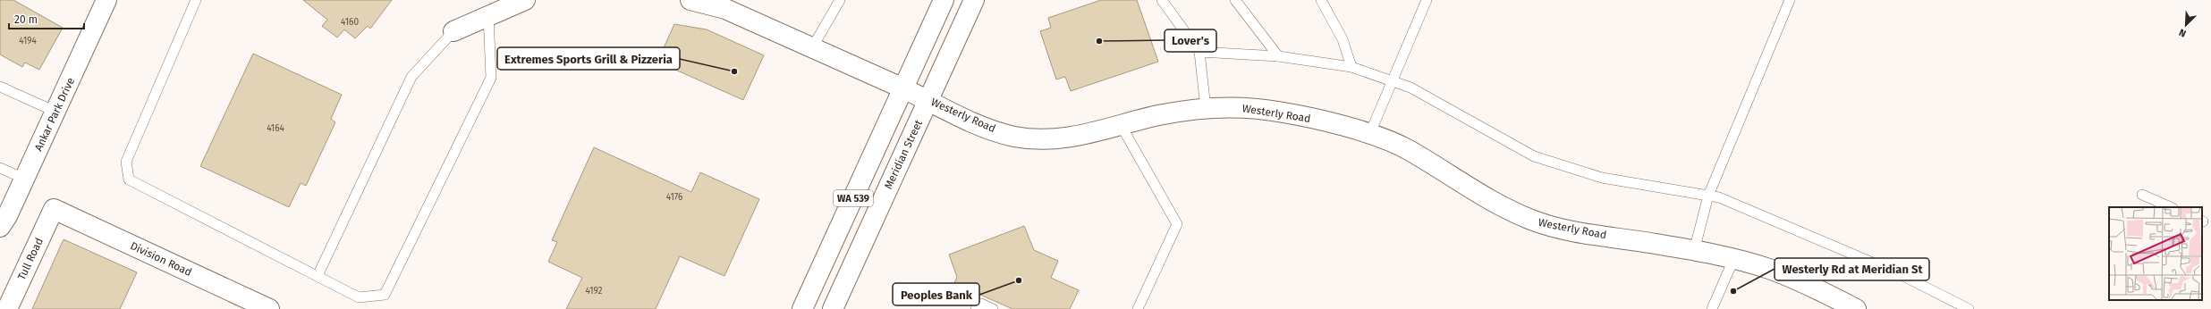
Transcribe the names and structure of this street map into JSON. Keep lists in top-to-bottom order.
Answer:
{
  "streets": {
    "main road": [
      "Westerly Road",
      "Ankar Park Drive",
      "Meridian Street",
      "WA 539",
      "Tull Road",
      "Division Road"
    ]
  },
  "crossings": [
    ["Westerly Road", "Meridian Street"],
    ["Westerly Road", "WA 539"],
    ["Tull Road", "Division Road"]
  ],
  "places": [
    "Lover's",
    "Extremes Sports Grill & Pizzeria",
    "Peoples Bank",
    "Westerly Rd at Meridian St"
  ],
  "house_numbers": [
    "4160",
    "4194",
    "4164",
    "4176",
    "4192"
  ],
  "scale_bar": "20 m",
  "north": "bottom left"
}
